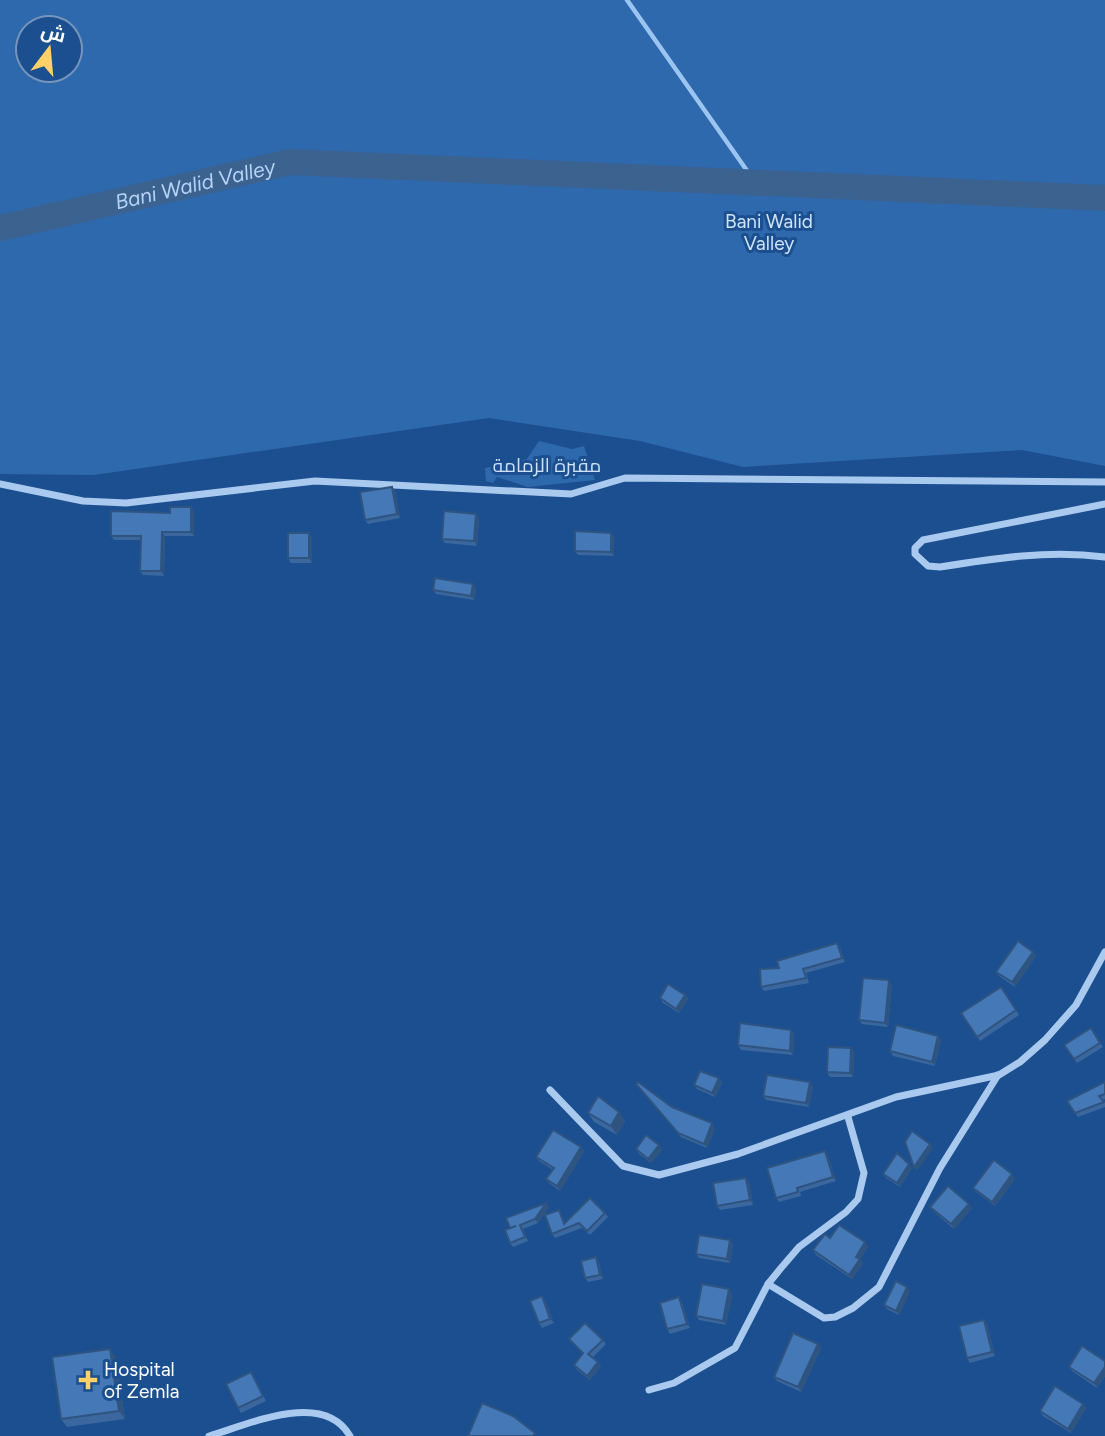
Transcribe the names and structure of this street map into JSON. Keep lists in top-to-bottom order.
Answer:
{
  "water": ["Bani Walid Valley"],
  "parks": ["Bani Walid Valley", "مقبرة الزمامة"],
  "places": {
    "health": ["Hospital of Zemla"]
  },
  "north": "top"
}
